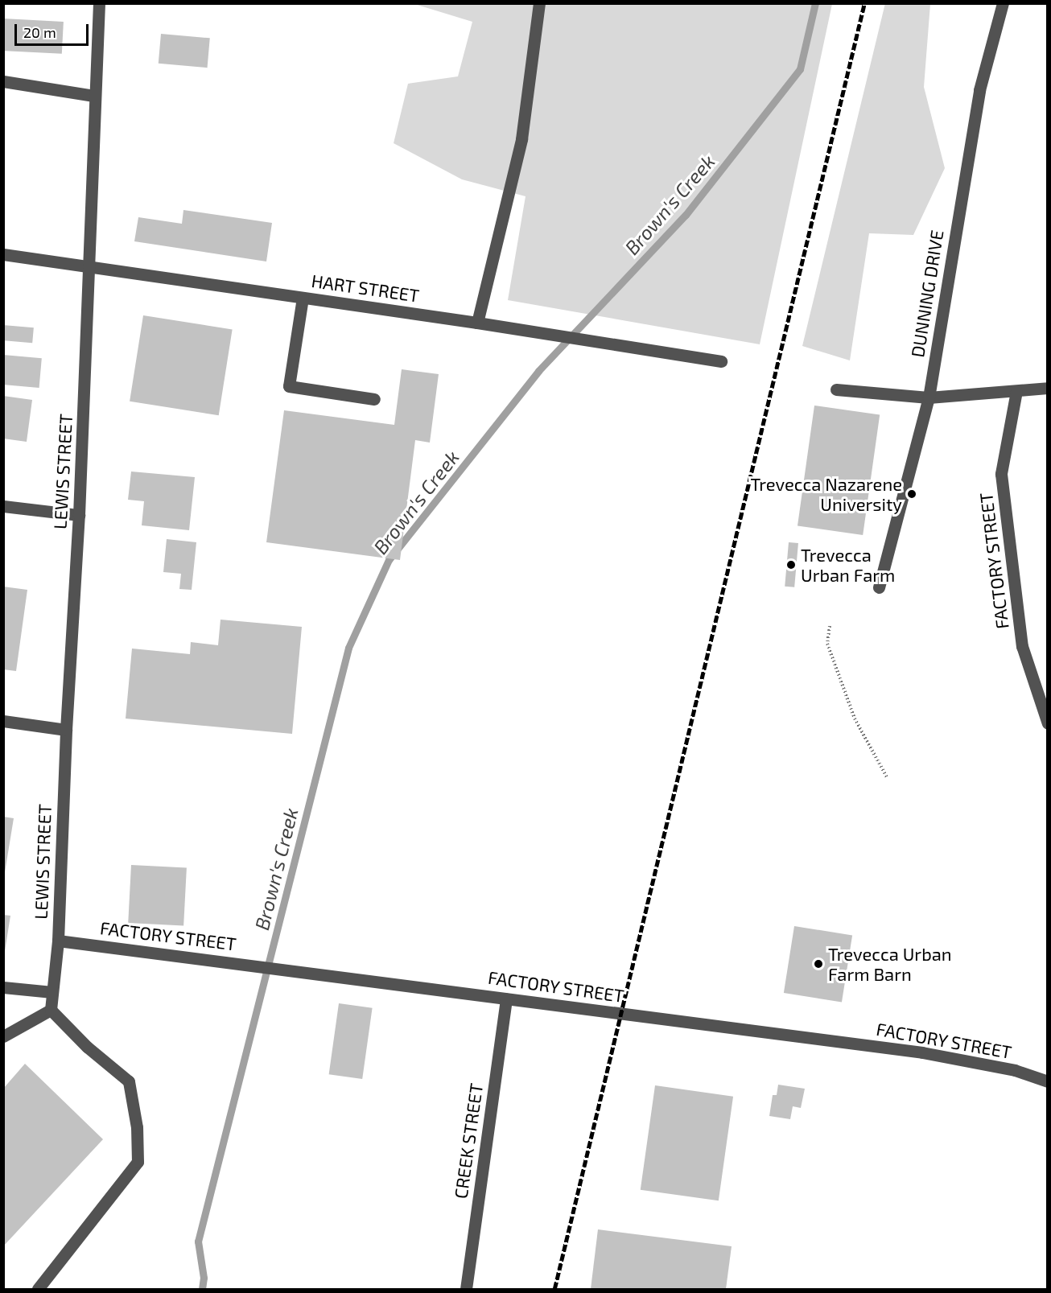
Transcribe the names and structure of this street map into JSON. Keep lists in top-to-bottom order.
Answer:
{
  "streets": {
    "street": [
      "HART STREET",
      "DUNNING DRIVE",
      "LEWIS STREET",
      "FACTORY STREET",
      "CREEK STREET"
    ]
  },
  "crossings": [
    ["HART STREET", "LEWIS STREET"],
    ["LEWIS STREET", "FACTORY STREET"],
    ["FACTORY STREET", "CREEK STREET"]
  ],
  "water": ["Brown's Creek"],
  "places": ["Trevecca Nazarene University", "Trevecca Urban Farm", "Trevecca Urban Farm Barn"],
  "scale_bar": "20 m"
}
